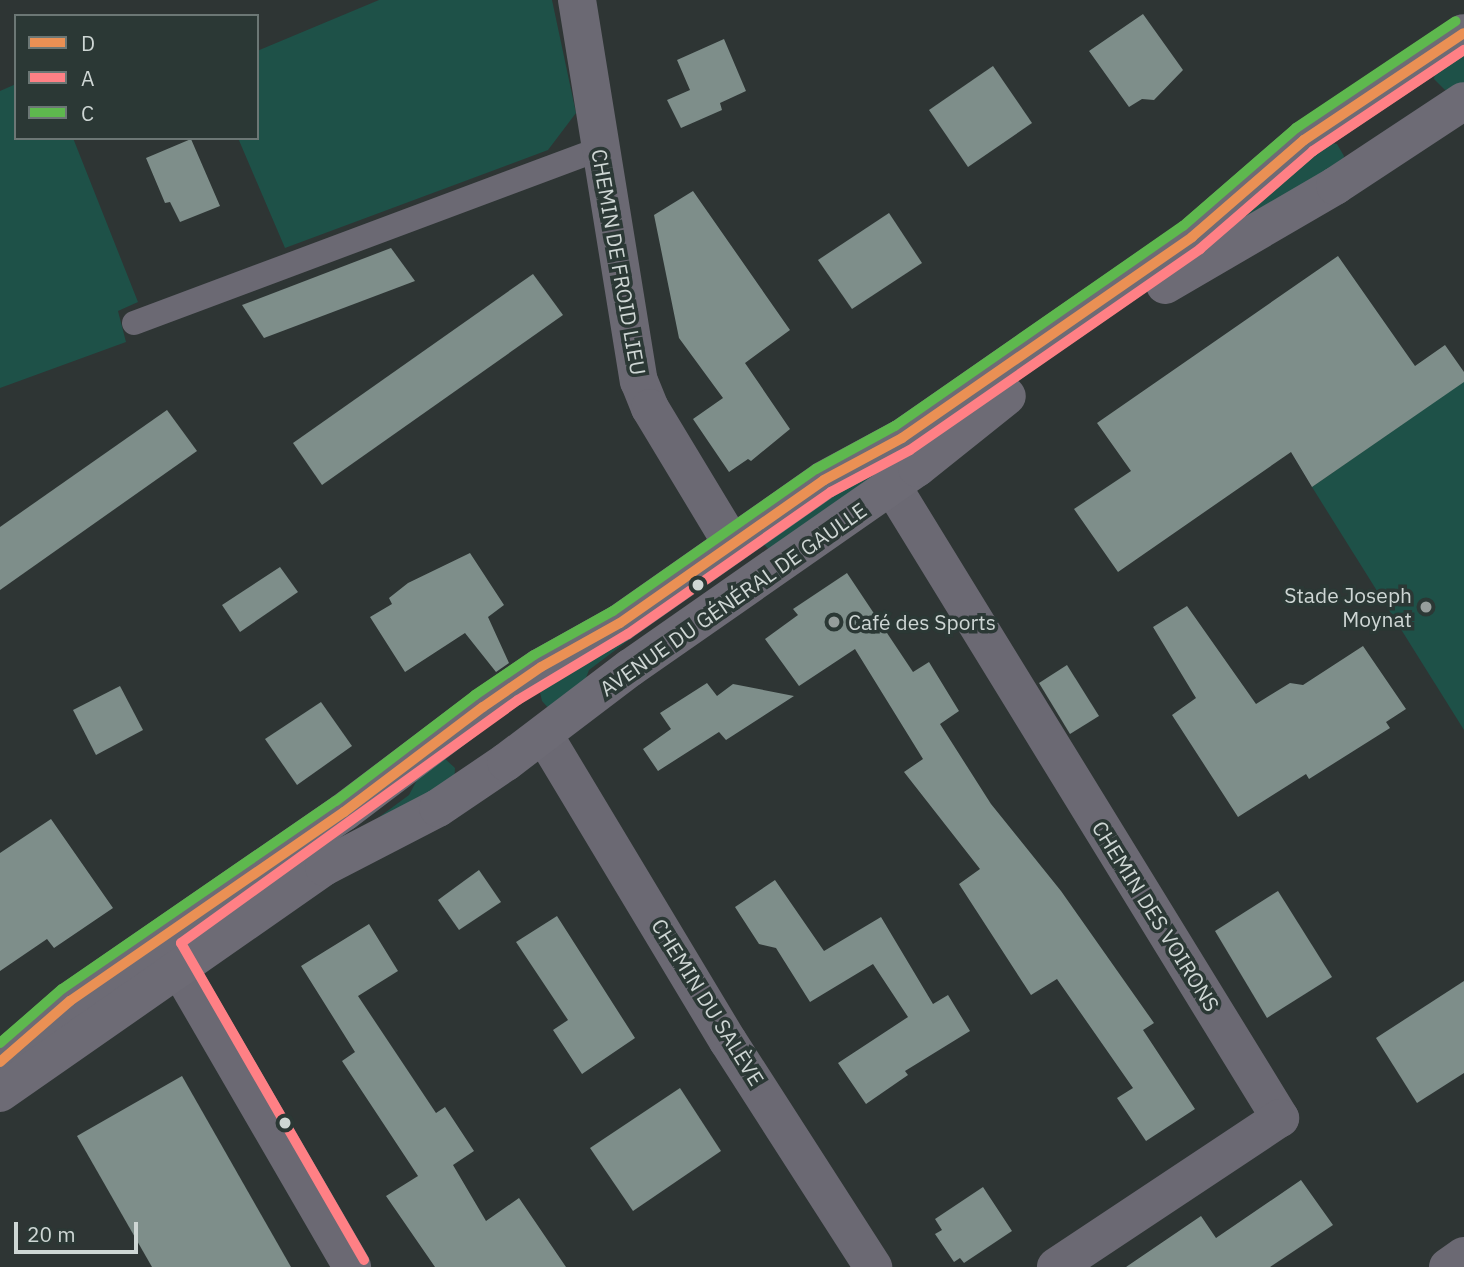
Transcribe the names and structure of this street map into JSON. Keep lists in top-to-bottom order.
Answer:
{
  "streets": {
    "main road": ["AVENUE DU GÉNÉRAL DE GAULLE"],
    "street": ["CHEMIN DE FROID LIEU", "CHEMIN DES VOIRONS", "CHEMIN DU SALÈVE"]
  },
  "crossings": [
    ["CHEMIN DE FROID LIEU", "AVENUE DU GÉNÉRAL DE GAULLE"],
    ["AVENUE DU GÉNÉRAL DE GAULLE", "CHEMIN DES VOIRONS"],
    ["AVENUE DU GÉNÉRAL DE GAULLE", "CHEMIN DU SALÈVE"]
  ],
  "places": ["Stade Joseph Moynat", "Café des Sports"],
  "lines": ["transit line C", "transit line D", "transit line A"],
  "legend": ["D", "A", "C"],
  "scale_bar": "20 m"
}
